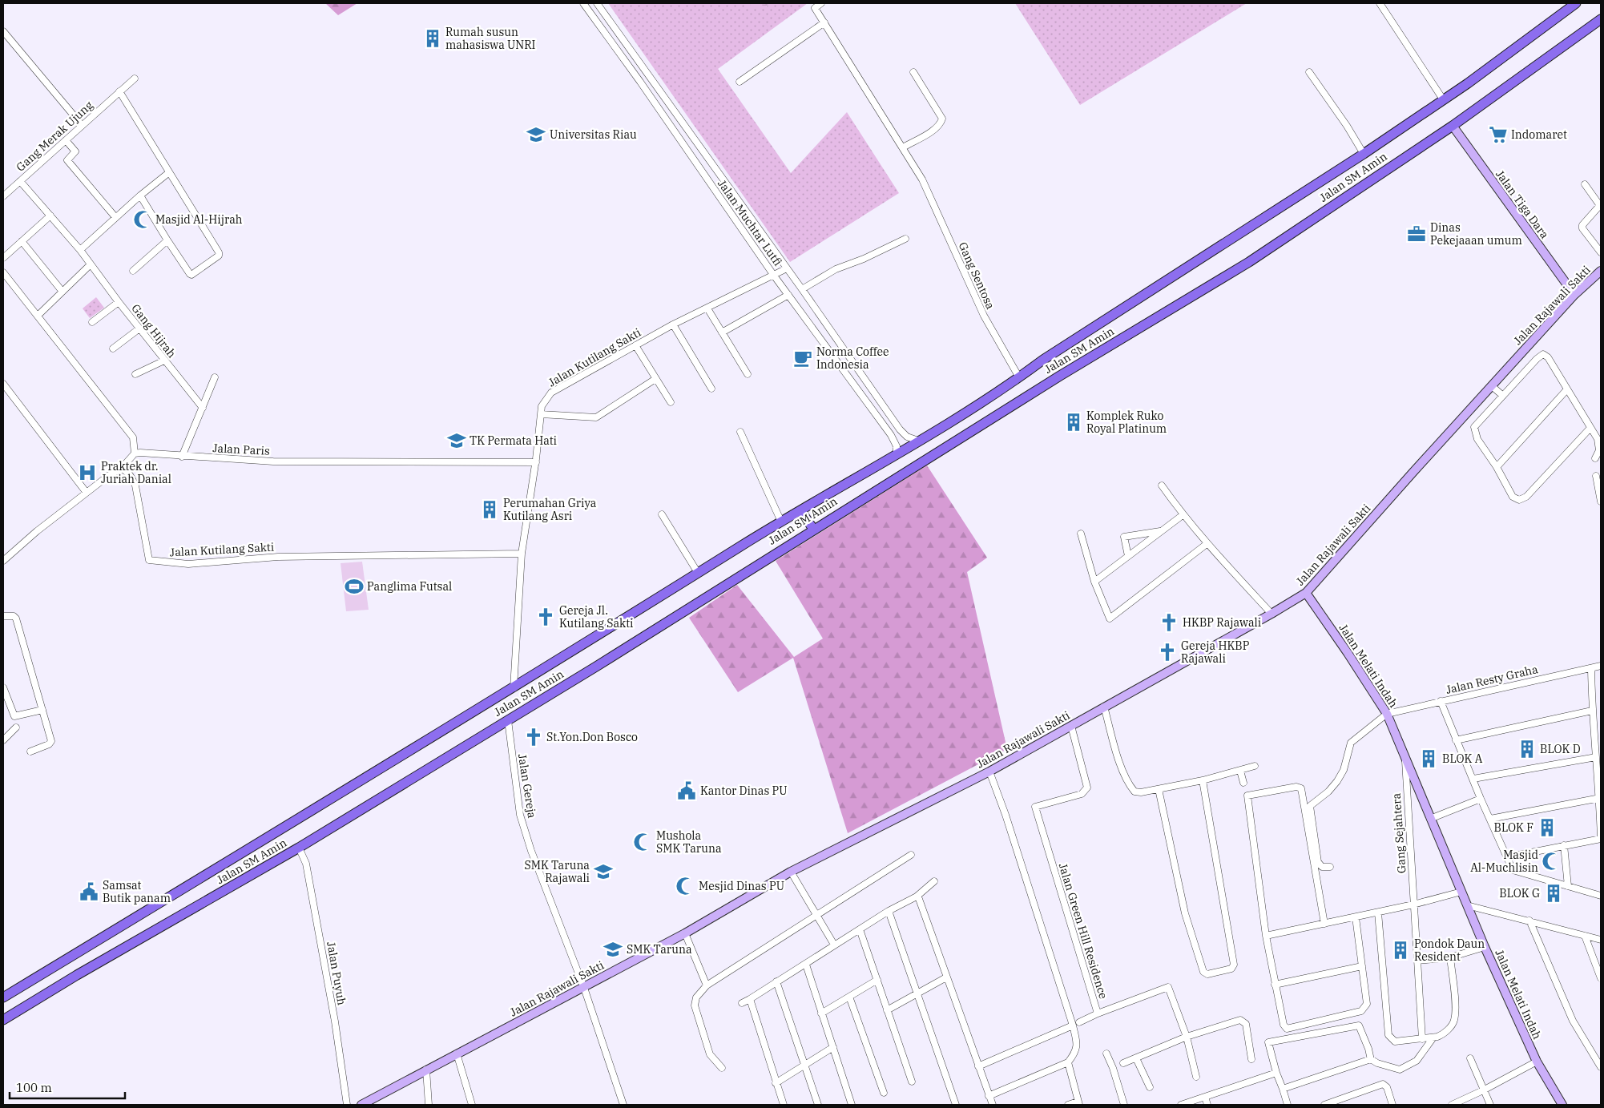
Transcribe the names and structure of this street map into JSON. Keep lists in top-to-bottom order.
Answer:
{
  "streets": {
    "main road": [
      "Jalan SM Amin",
      "Jalan Tiga Dara",
      "Jalan Rajawali Sakti",
      "Jalan Melati Indah"
    ],
    "street": [
      "Gang Merak Ujung",
      "Jalan Muchtar Lutfi",
      "Gang Sentosa",
      "Gang Hijrah",
      "Jalan Kutilang Sakti",
      "Jalan Paris",
      "Jalan Resty Graha",
      "Jalan Gereja",
      "Gang Sejahtera",
      "Jalan Green Hill Residence",
      "Jalan Puyuh"
    ]
  },
  "crossings": [
    ["Gang Merak Ujung", "Gang Hijrah"],
    ["Jalan SM Amin", "Jalan Tiga Dara"],
    ["Jalan SM Amin", "Jalan Muchtar Lutfi"],
    ["Jalan SM Amin", "Gang Sentosa"],
    ["Jalan SM Amin", "Jalan Kutilang Sakti"],
    ["Jalan SM Amin", "Jalan Gereja"],
    ["Jalan SM Amin", "Jalan Puyuh"],
    ["Jalan Tiga Dara", "Jalan Rajawali Sakti"],
    ["Jalan Muchtar Lutfi", "Jalan Kutilang Sakti"],
    ["Jalan Rajawali Sakti", "Jalan Melati Indah"],
    ["Jalan Rajawali Sakti", "Jalan Gereja"],
    ["Jalan Rajawali Sakti", "Jalan Green Hill Residence"],
    ["Jalan Kutilang Sakti", "Jalan Paris"],
    ["Jalan Melati Indah", "Jalan Resty Graha"],
    ["Jalan Melati Indah", "Gang Sejahtera"]
  ],
  "places": {
    "building": [
      "Rumah susun mahasiswa UNRI",
      "Komplek Ruko Royal Platinum",
      "Perumahan Griya Kutilang Asri",
      "BLOK D",
      "BLOK A",
      "BLOK F",
      "BLOK G",
      "Pondok Daun Resident"
    ],
    "school or university": [
      "Universitas Riau",
      "TK Permata Hati",
      "SMK Taruna Rajawali",
      "SMK Taruna"
    ],
    "supermarket": ["Indomaret"],
    "mosque": [
      "Masjid Al-Hijrah",
      "Mushola SMK Taruna",
      "Masjid Al-Muchlisin",
      "Mesjid Dinas PU"
    ],
    "office": ["Dinas Pekejaaan umum"],
    "cafe": ["Norma Coffee Indonesia"],
    "hospital": ["Praktek dr. Juriah Danial"],
    "sports": ["Panglima Futsal"],
    "church": [
      "Gereja Jl. Kutilang Sakti",
      "HKBP Rajawali",
      "Gereja HKBP Rajawali",
      "St.Yon.Don Bosco"
    ],
    "public building": ["Kantor Dinas PU", "Samsat Butik panam"]
  },
  "scale_bar": "100 m"
}
